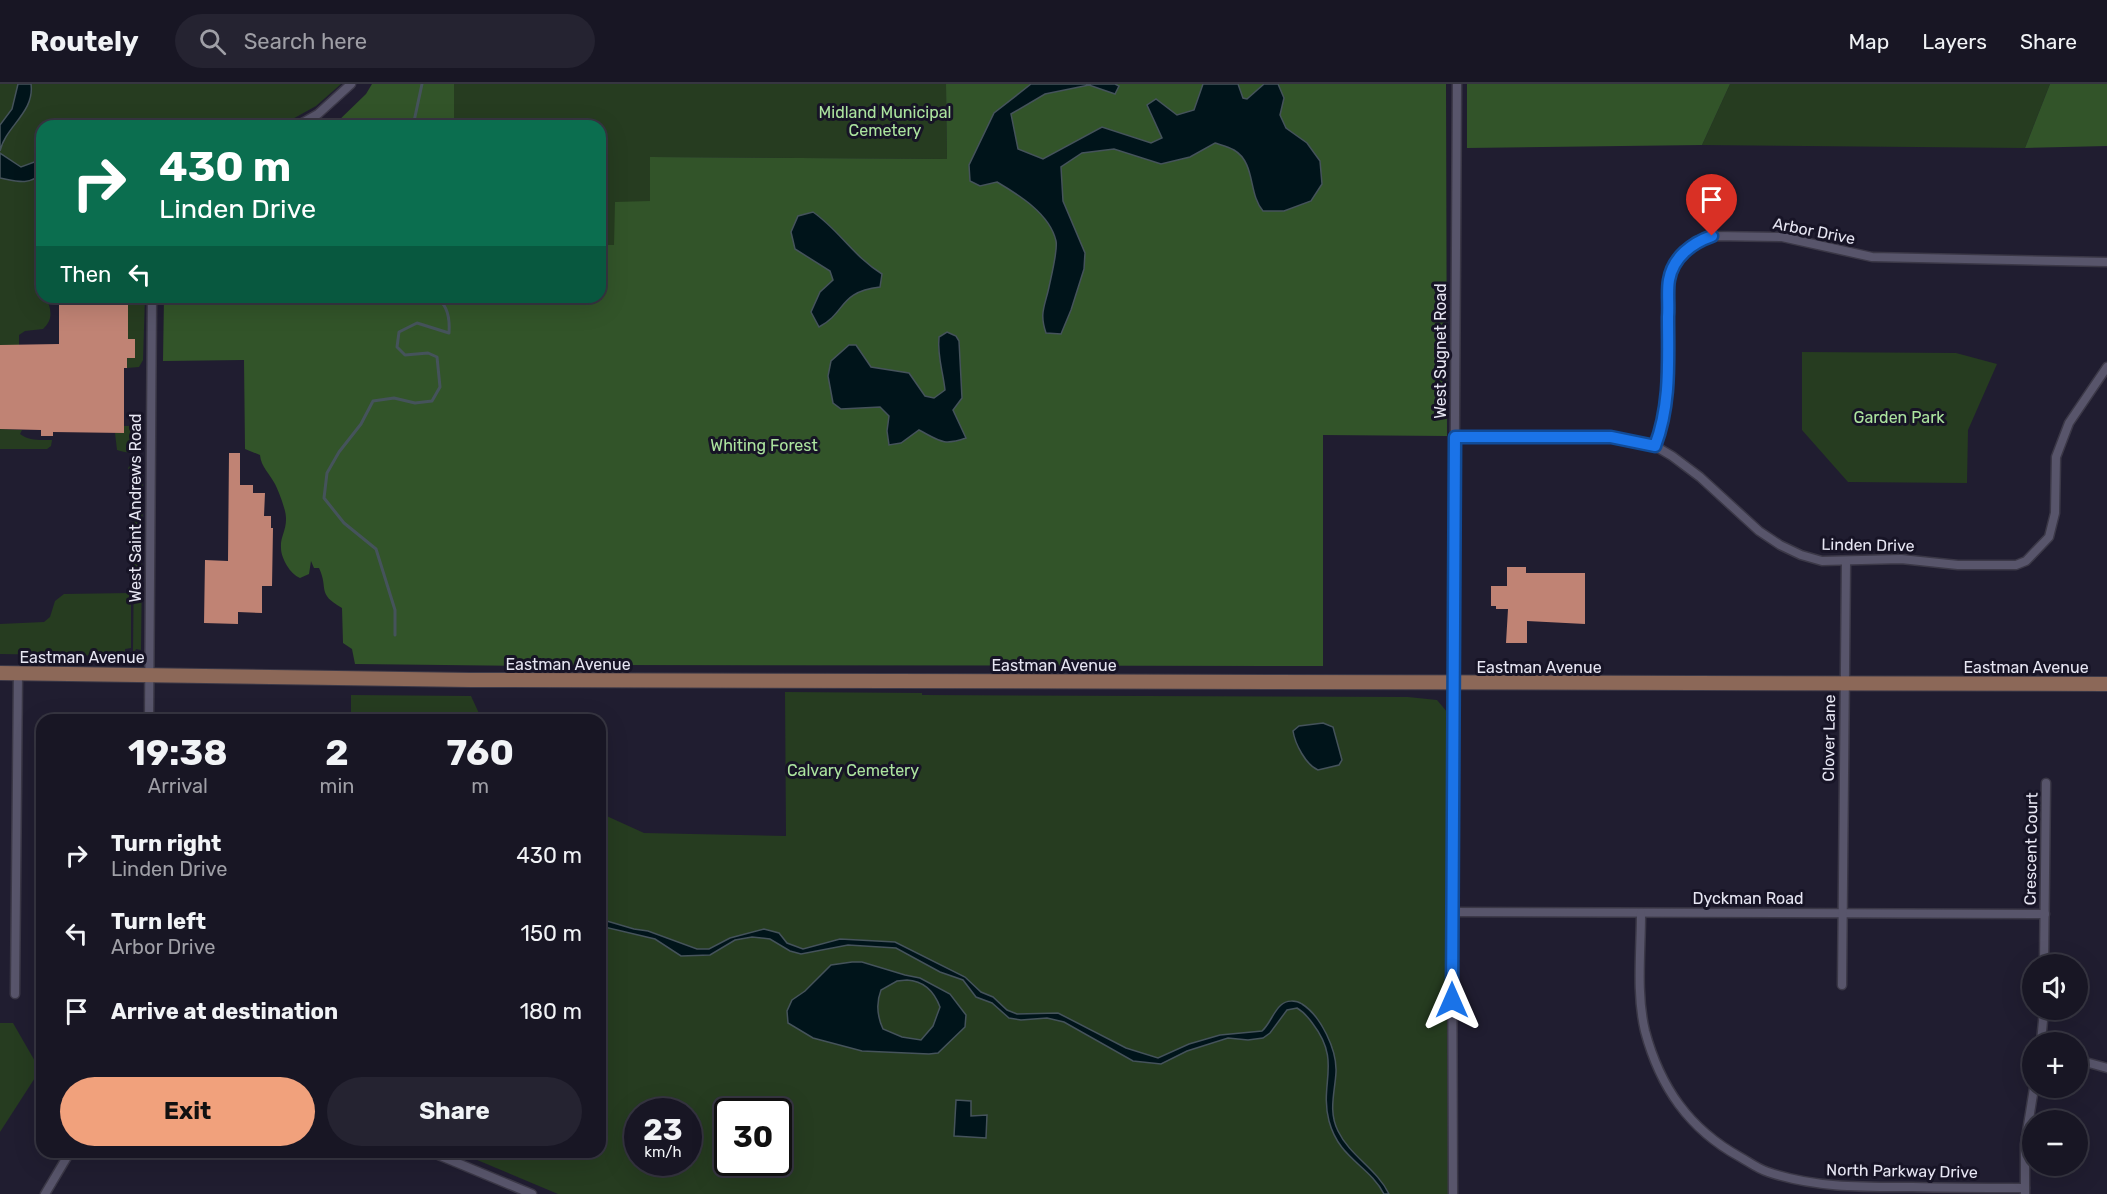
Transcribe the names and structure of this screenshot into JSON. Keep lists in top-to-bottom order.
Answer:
{
  "streets": {
    "main road": ["Eastman Avenue"],
    "street": [
      "Arbor Drive",
      "West Sugnet Road",
      "West Saint Andrews Road",
      "Linden Drive",
      "Clover Lane",
      "Crescent Court",
      "Dyckman Road",
      "North Parkway Drive"
    ]
  },
  "crossings": [
    ["Arbor Drive", "Linden Drive"],
    ["West Sugnet Road", "Linden Drive"],
    ["West Sugnet Road", "Eastman Avenue"],
    ["West Sugnet Road", "Dyckman Road"],
    ["West Saint Andrews Road", "Eastman Avenue"],
    ["Linden Drive", "Clover Lane"],
    ["Eastman Avenue", "Clover Lane"],
    ["Clover Lane", "Dyckman Road"],
    ["Crescent Court", "Dyckman Road"],
    ["Dyckman Road", "North Parkway Drive"]
  ],
  "parks": [
    "Midland Municipal Cemetery",
    "Garden Park",
    "Whiting Forest",
    "Calvary Cemetery"
  ],
  "page": {
    "header": "Routely",
    "search": "Search here",
    "nav": ["Map", "Layers", "Share"],
    "turn": ["430 m", "Linden Drive"],
    "then": "Then",
    "eta": [
      "19:38",
      "Arrival",
      "2",
      "min",
      "760",
      "m"
    ],
    "list": [
      {
        "name": "Turn right",
        "note": "Linden Drive",
        "value": "430 m"
      },
      {
        "name": "Turn left",
        "note": "Arbor Drive",
        "value": "150 m"
      },
      {
        "name": "Arrive at destination",
        "value": "180 m"
      }
    ],
    "map_buttons": ["+", "−"],
    "buttons": ["Exit", "Share"],
    "speed": "23 km/h",
    "limit": "30"
  }
}
